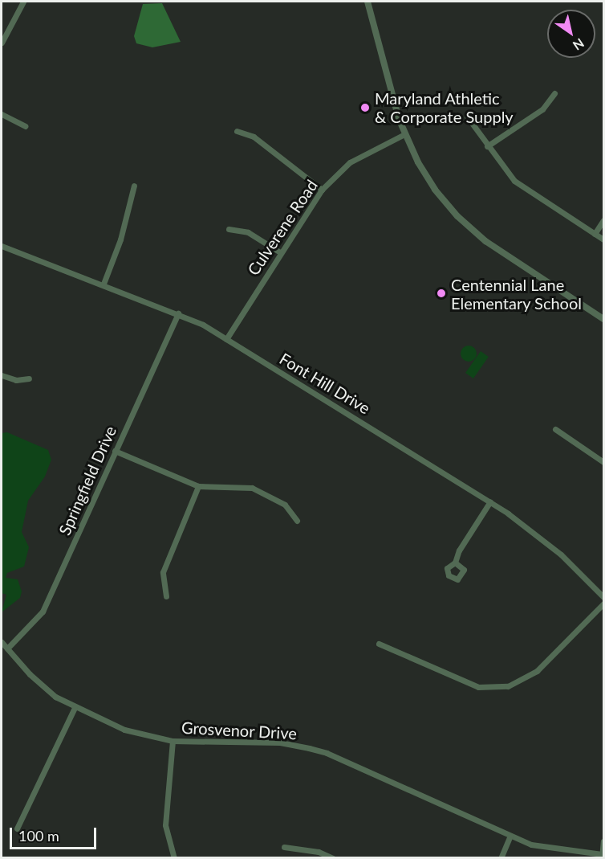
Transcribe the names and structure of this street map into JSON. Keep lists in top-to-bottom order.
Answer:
{
  "streets": {
    "street": [
      "Culverene Road",
      "Font Hill Drive",
      "Springfield Drive",
      "Grosvenor Drive"
    ]
  },
  "crossings": [
    ["Culverene Road", "Font Hill Drive"],
    ["Font Hill Drive", "Springfield Drive"],
    ["Springfield Drive", "Grosvenor Drive"]
  ],
  "places": ["Maryland Athletic & Corporate Supply", "Centennial Lane Elementary School"],
  "scale_bar": "100 m",
  "north": "bottom right"
}
